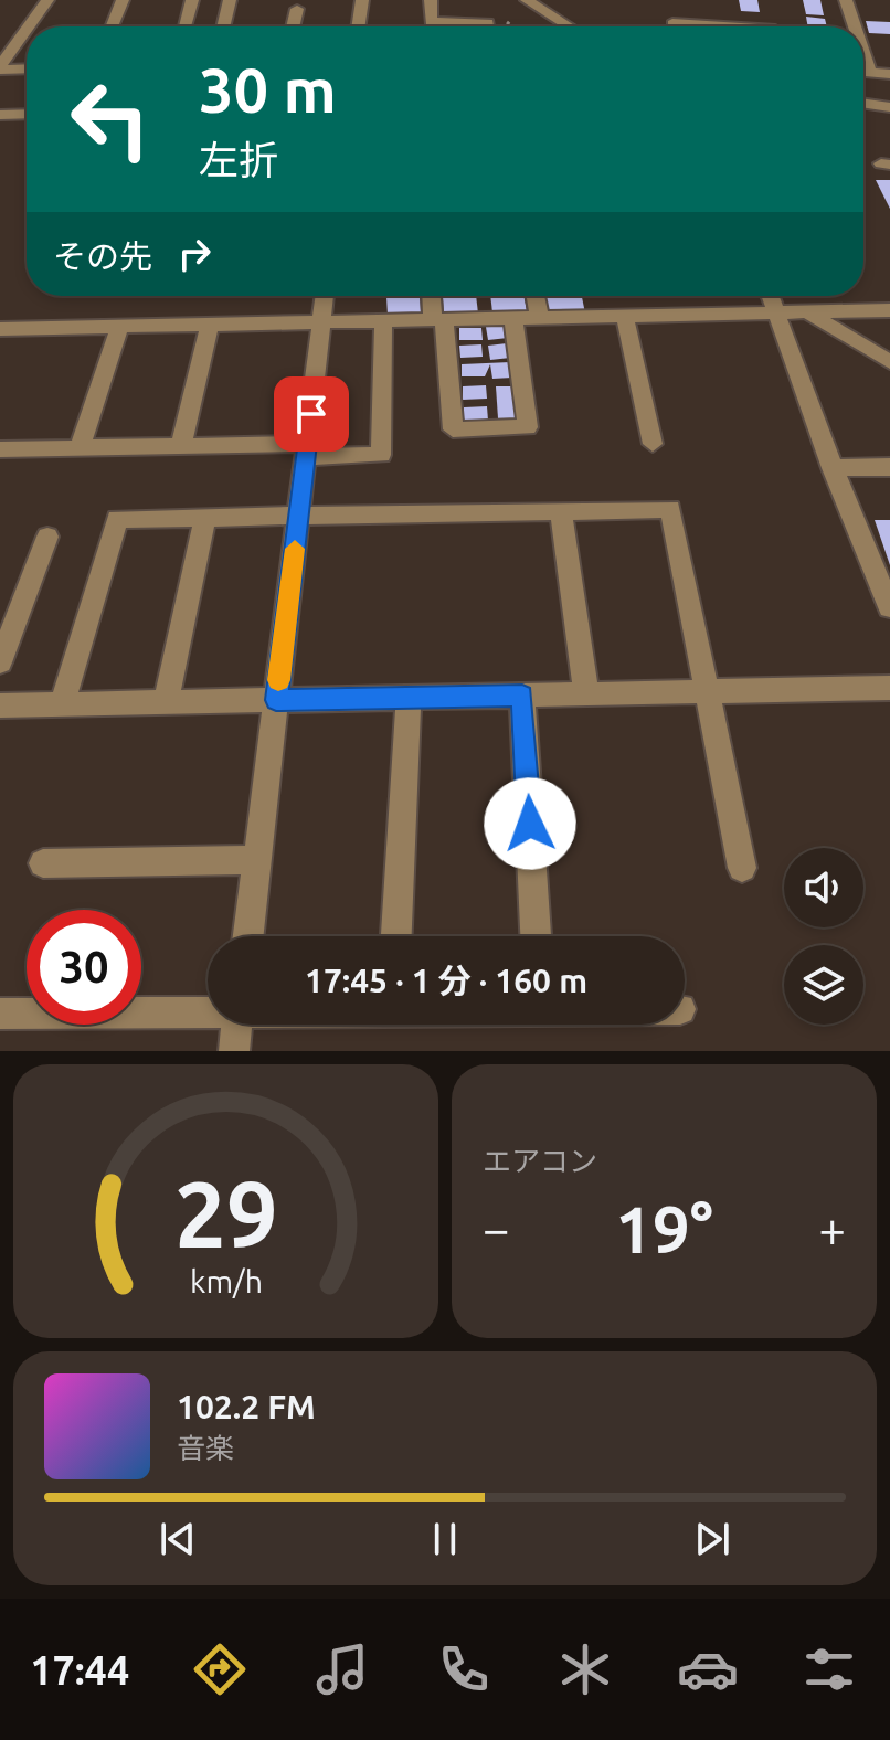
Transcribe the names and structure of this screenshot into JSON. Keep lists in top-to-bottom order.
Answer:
{
  "page": {
    "turn": ["30 m", "左折"],
    "then": "その先",
    "limit": "30",
    "trip": "17:45 · 1 分 · 160 m",
    "tile": "エアコン",
    "heat": ["−", "19°", "+"],
    "song": ["102.2 FM", "音楽"],
    "tabs": "17:44",
    "gauge": ["29", "km/h"]
  }
}
